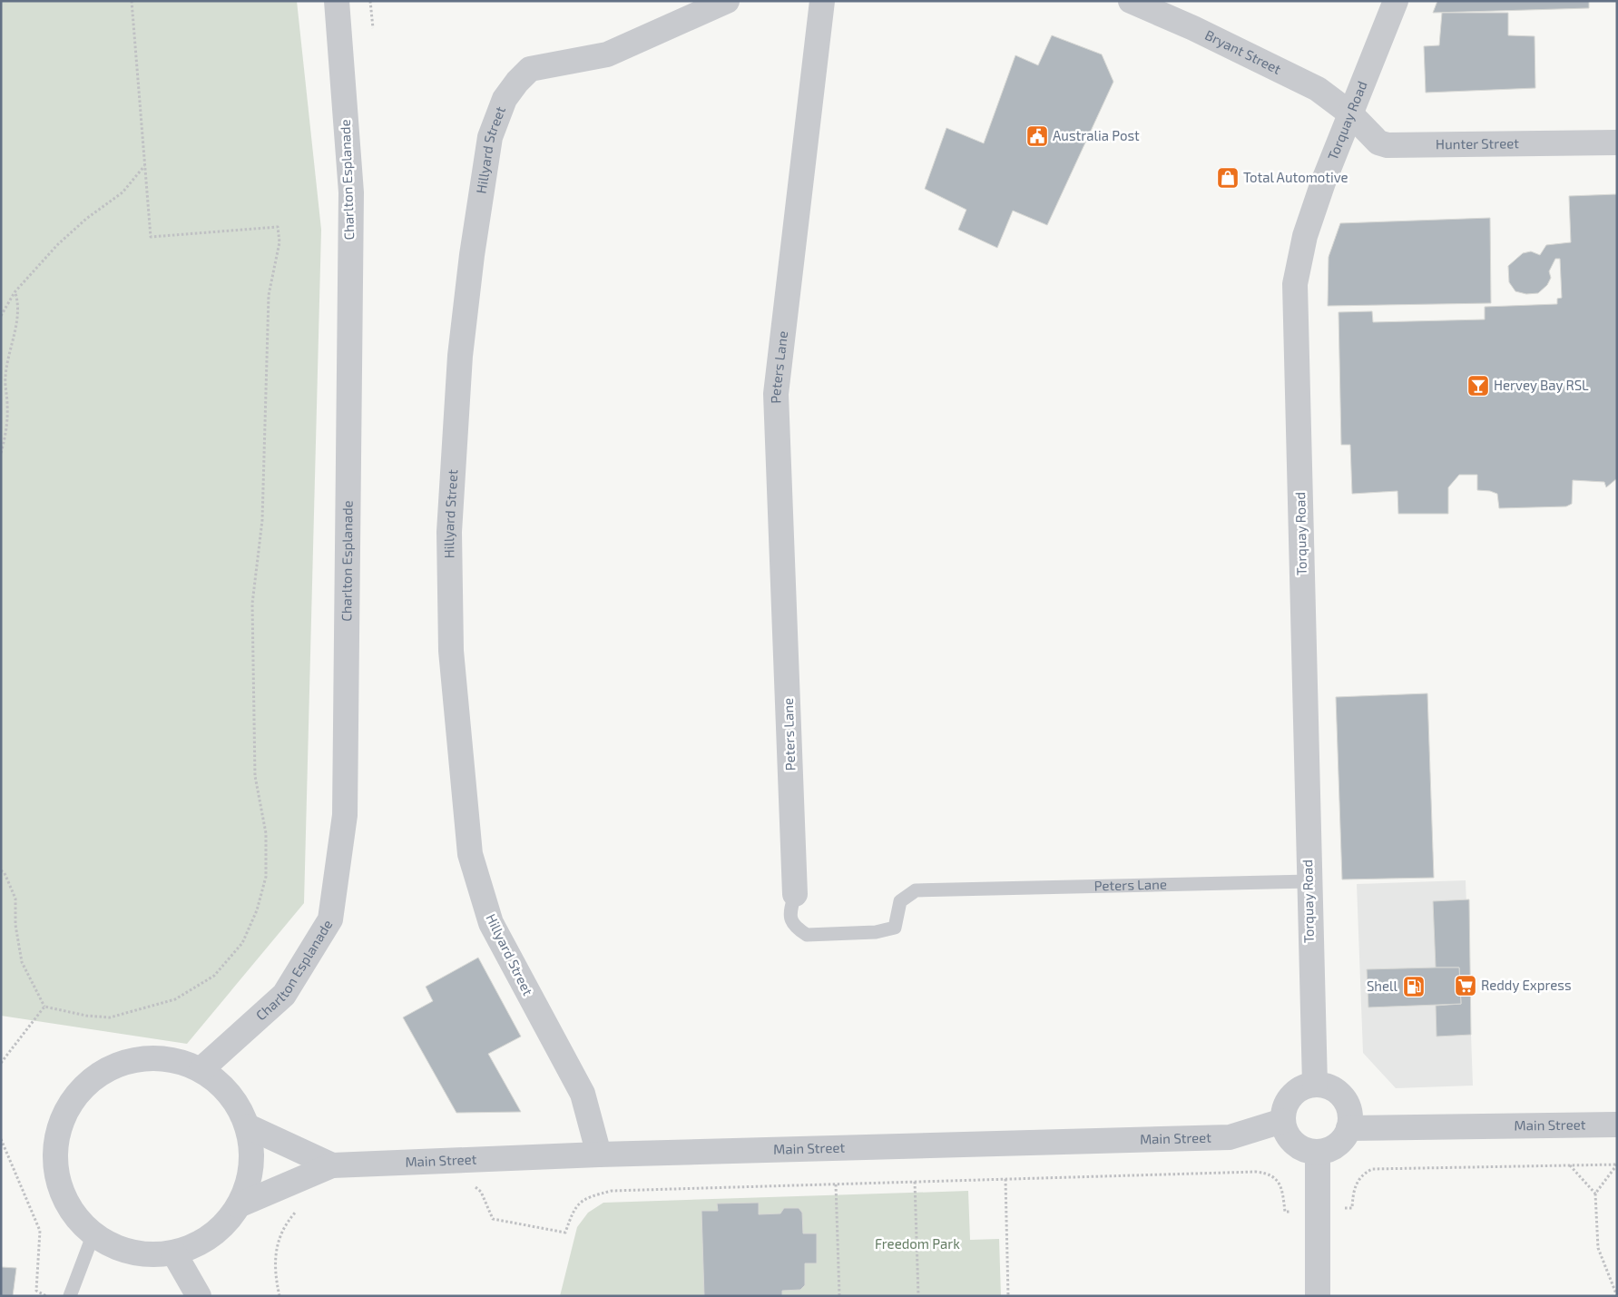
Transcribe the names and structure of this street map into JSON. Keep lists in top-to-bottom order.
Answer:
{
  "streets": {
    "street": [
      "Bryant Street",
      "Torquay Road",
      "Hunter Street",
      "Hillyard Street",
      "Charlton Esplanade",
      "Peters Lane",
      "Main Street"
    ]
  },
  "crossings": [
    ["Bryant Street", "Torquay Road"],
    ["Bryant Street", "Hunter Street"],
    ["Torquay Road", "Hunter Street"],
    ["Torquay Road", "Peters Lane"],
    ["Torquay Road", "Main Street"],
    ["Hillyard Street", "Main Street"]
  ],
  "parks": ["Freedom Park"],
  "places": {
    "public building": ["Australia Post"],
    "shop": ["Total Automotive"],
    "bar": ["Hervey Bay RSL"],
    "supermarket": ["Reddy Express"],
    "fuel station": ["Shell"]
  }
}
